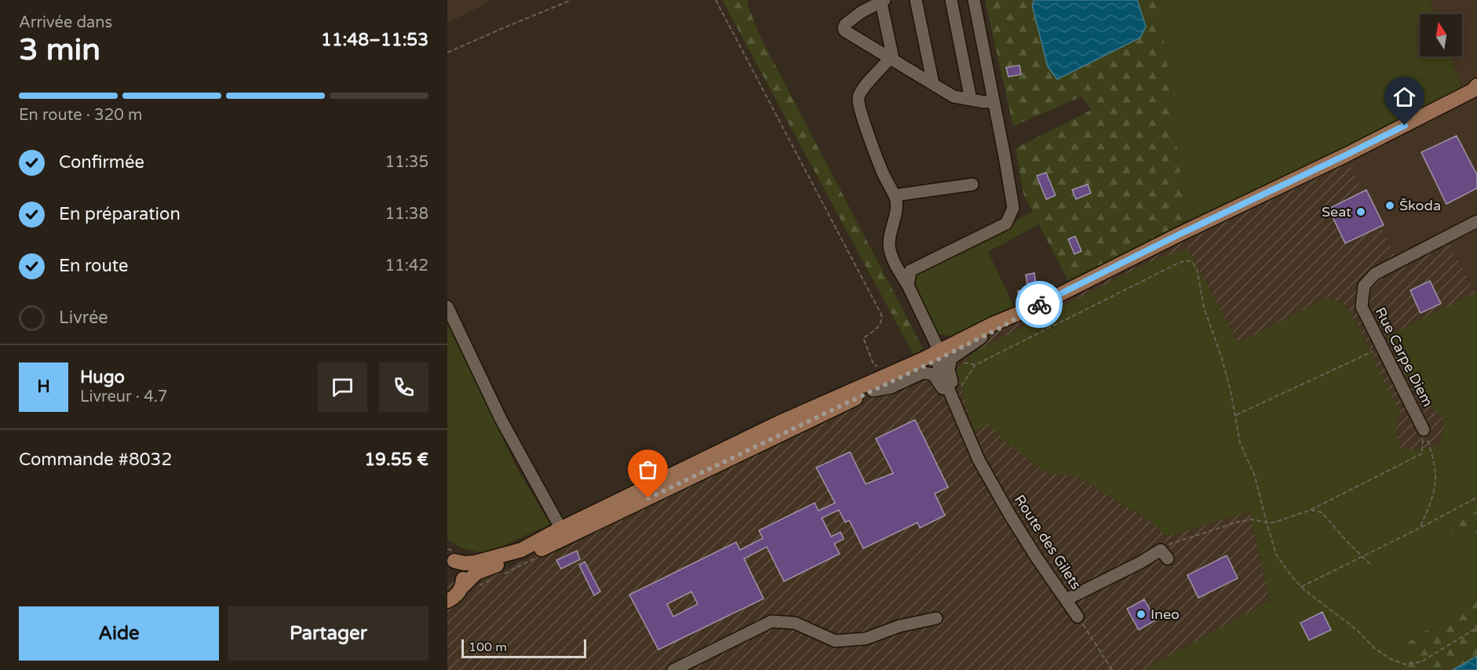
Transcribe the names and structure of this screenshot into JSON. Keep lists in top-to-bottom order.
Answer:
{
  "streets": {
    "street": ["Rue Carpe Diem", "Route des Gilets"]
  },
  "places": ["Škoda", "Seat", "Ineo"],
  "scale_bar": "100 m",
  "north": "top",
  "page": {
    "heading": ["3 min", "Arrivée dans", "11:48–11:53"],
    "panel": [
      "Hugo",
      "Livreur · 4.7",
      "Commande #8032",
      "19.55 €"
    ],
    "bar": "En route · 320 m",
    "list": [
      ["Confirmée", "11:35"],
      ["En préparation", "11:38"],
      ["En route", "11:42"],
      "Livrée"
    ],
    "round": "H",
    "buttons": ["Aide", "Partager"],
    "scale": "100 m"
  }
}
